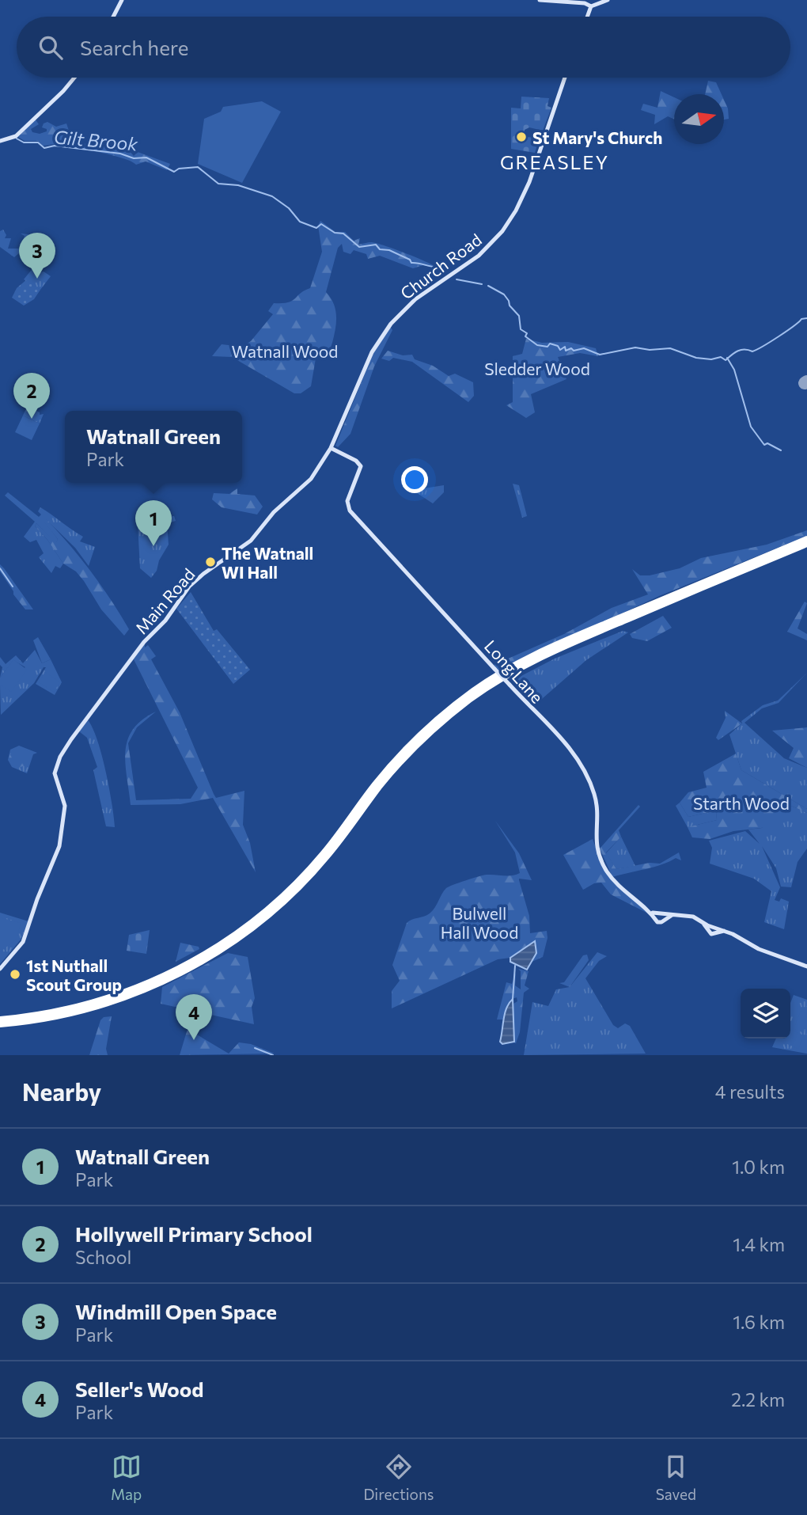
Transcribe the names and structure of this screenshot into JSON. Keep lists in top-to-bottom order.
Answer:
{
  "streets": {
    "main road": ["Church Road", "Main Road", "Long Lane"]
  },
  "crossings": [
    ["Church Road", "Main Road"],
    ["Church Road", "Long Lane"],
    ["Main Road", "Long Lane"]
  ],
  "districts": ["GREASLEY"],
  "water": ["Gilt Brook"],
  "parks": [
    "Watnall Wood",
    "Sledder Wood",
    "Starth Wood",
    "Bulwell Hall Wood"
  ],
  "places": ["St Mary's Church", "The Watnall WI Hall", "1st Nuthall Scout Group"],
  "north": "right",
  "page": {
    "search": "Search here",
    "pins": [
      "3",
      "2",
      "1",
      "4"
    ],
    "popup": ["Watnall Green", "Park"],
    "heading": ["Nearby", "4 results"],
    "list": [
      {
        "mark": "1",
        "name": "Watnall Green",
        "note": "Park",
        "value": "1.0 km"
      },
      {
        "mark": "2",
        "name": "Hollywell Primary School",
        "note": "School",
        "value": "1.4 km"
      },
      {
        "mark": "3",
        "name": "Windmill Open Space",
        "note": "Park",
        "value": "1.6 km"
      },
      {
        "mark": "4",
        "name": "Seller's Wood",
        "note": "Park",
        "value": "2.2 km"
      }
    ],
    "nav": ["Map", "Directions", "Saved"]
  }
}
